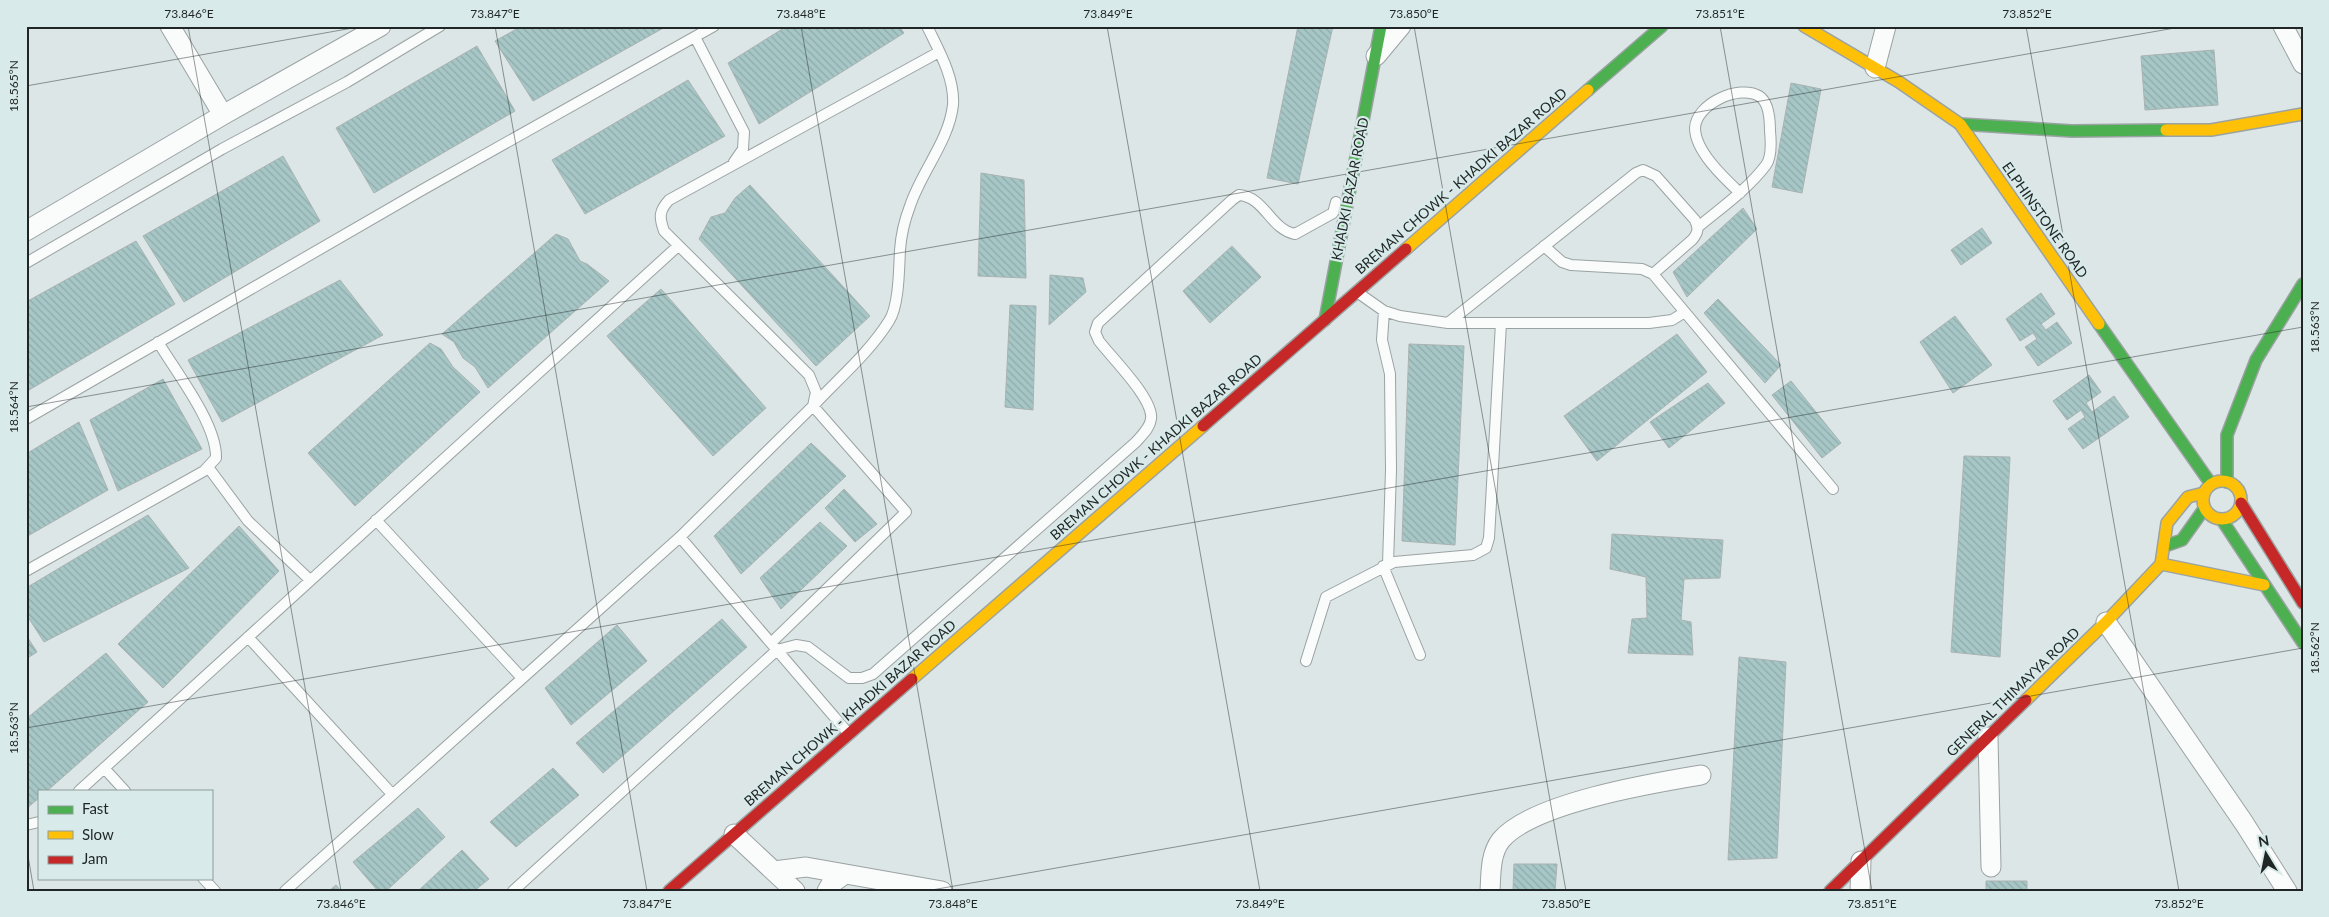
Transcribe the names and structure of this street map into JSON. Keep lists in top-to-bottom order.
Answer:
{
  "streets": {
    "main road": [
      "BREMAN CHOWK - KHADKI BAZAR ROAD",
      "KHADKI BAZAR ROAD",
      "ELPHINSTONE ROAD",
      "GENERAL THIMAYYA ROAD"
    ]
  },
  "crossings": [
    ["BREMAN CHOWK - KHADKI BAZAR ROAD", "KHADKI BAZAR ROAD"]
  ],
  "legend": ["Fast", "Slow", "Jam"],
  "north": "top",
  "coordinates": [
    "73.846°E",
    "73.847°E",
    "73.848°E",
    "73.849°E",
    "73.850°E",
    "73.851°E",
    "73.852°E",
    "18.565°N",
    "18.563°N",
    "18.564°N",
    "18.562°N"
  ]
}
